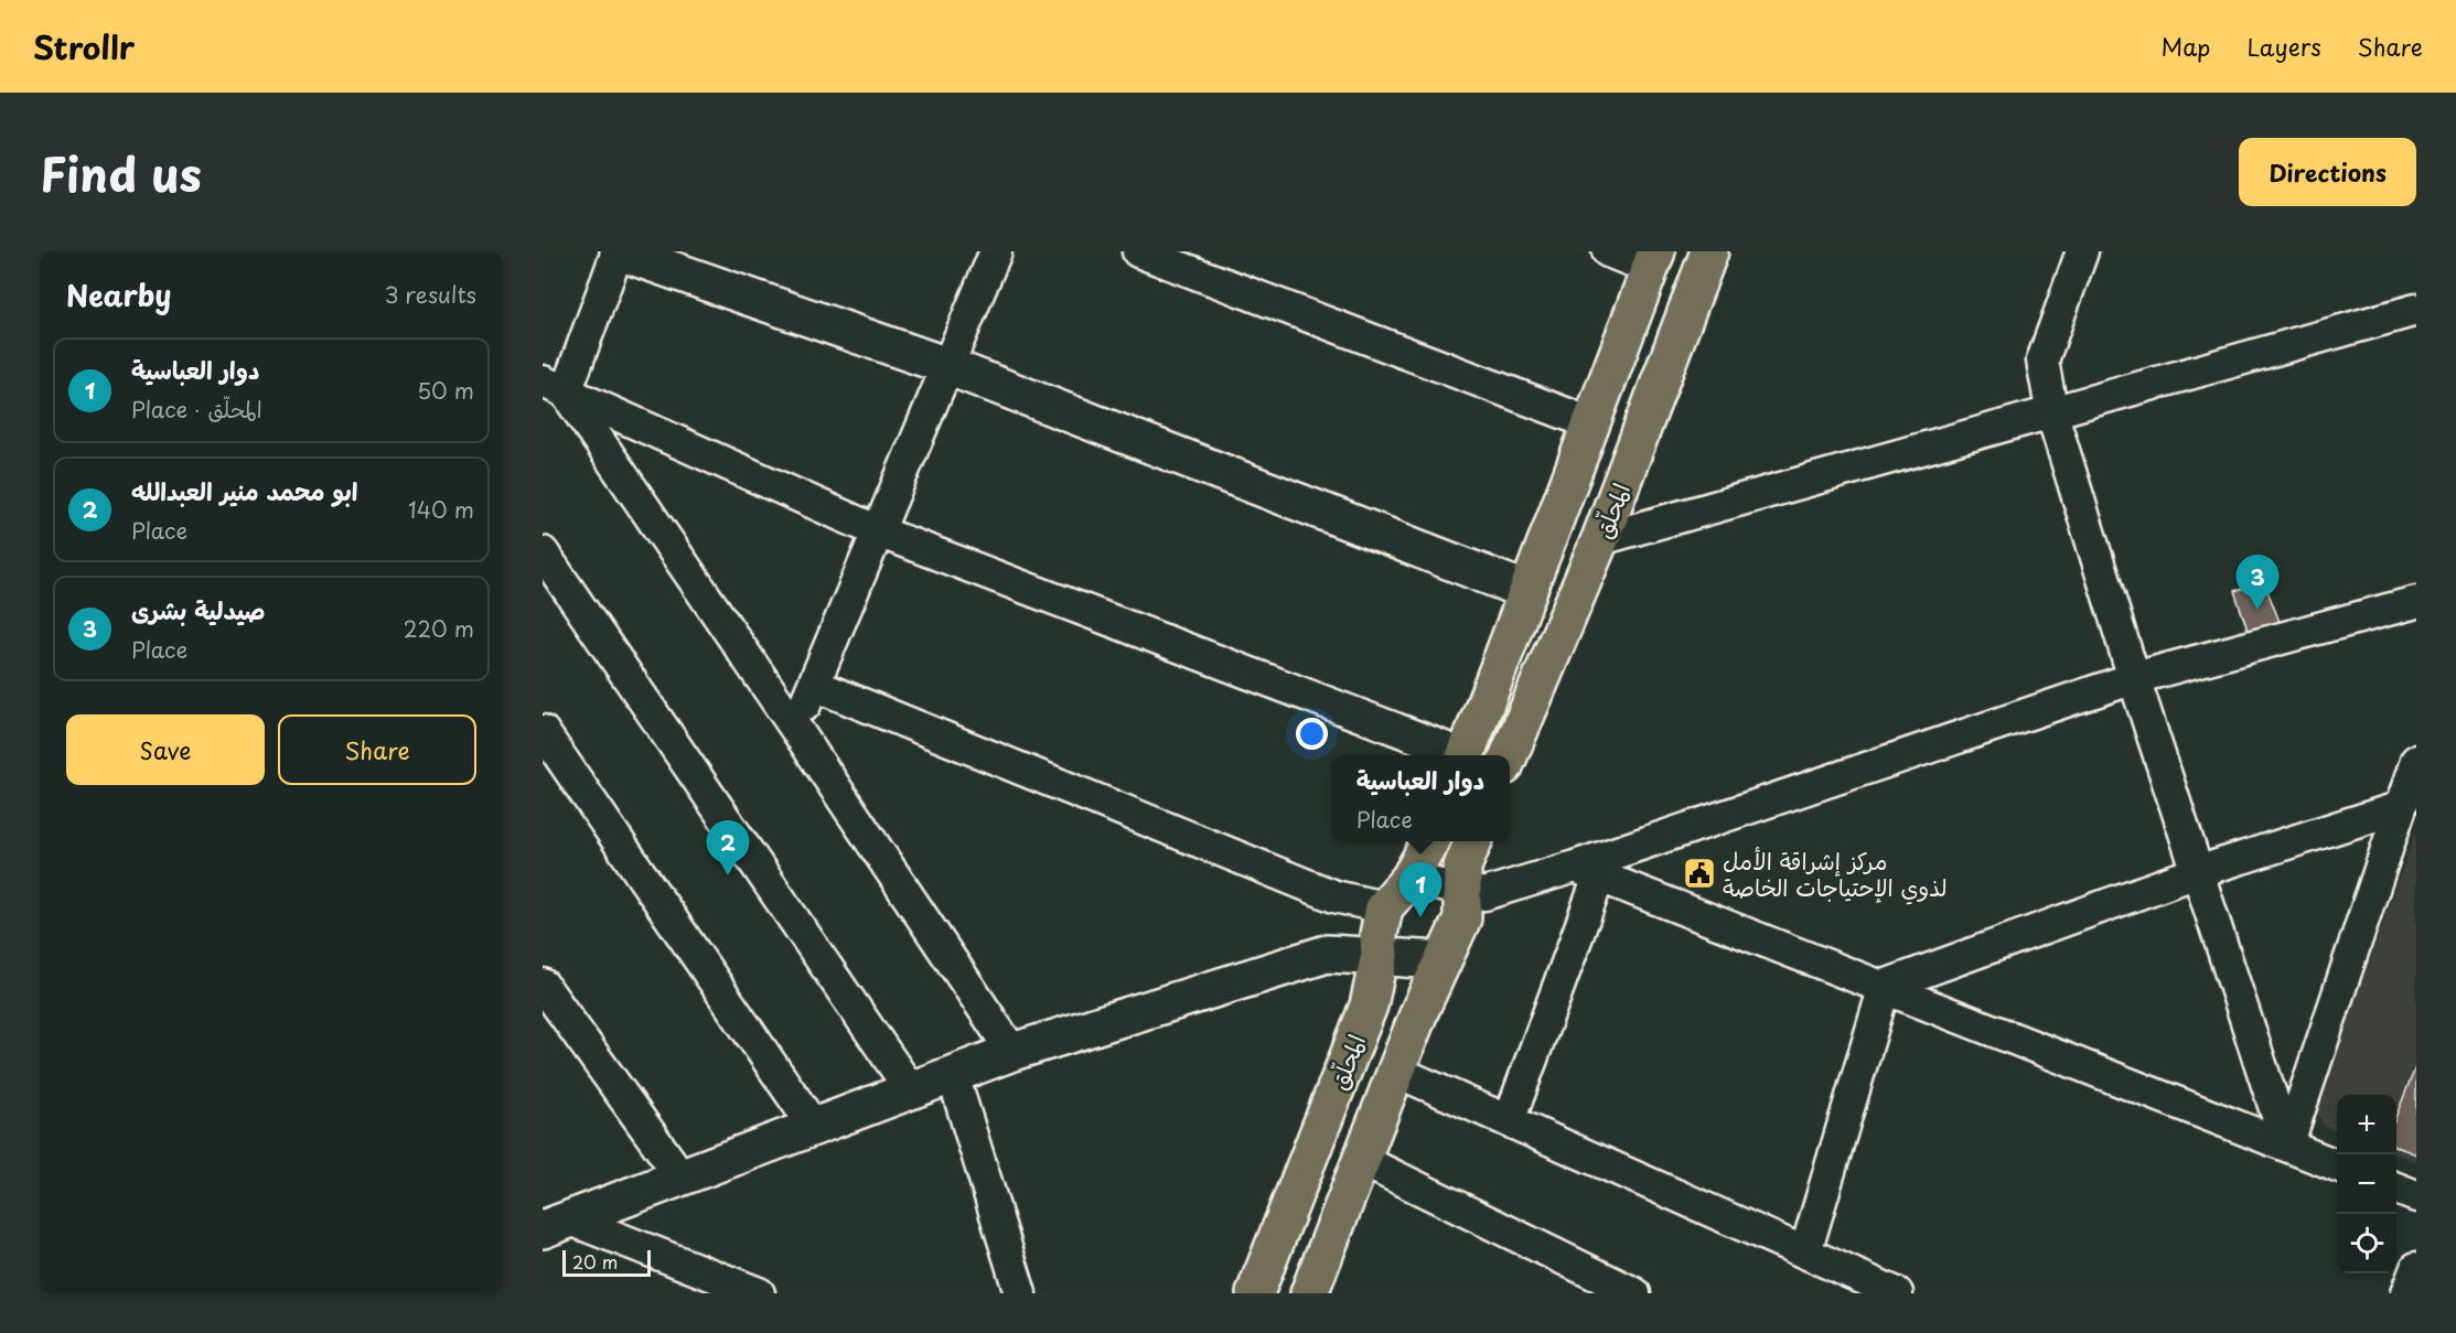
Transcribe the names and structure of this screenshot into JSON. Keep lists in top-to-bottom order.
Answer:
{
  "streets": {
    "highway": ["المحلّق"]
  },
  "places": {
    "public building": ["مركز إشراقة الأمل لذوي الإحتياجات الخاصة"]
  },
  "scale_bar": "20 m",
  "page": {
    "header": "Strollr",
    "nav": ["Map", "Layers", "Share"],
    "title": "Find us",
    "buttons": [
      "Directions",
      ["Save", "Share"]
    ],
    "heading": ["Nearby", "3 results"],
    "list": [
      {
        "mark": "1",
        "name": "دوار العباسية",
        "note": "Place · المحلّق",
        "value": "50 m"
      },
      {
        "mark": "2",
        "name": "ابو محمد منير العبدالله",
        "note": "Place",
        "value": "140 m"
      },
      {
        "mark": "3",
        "name": "صيدلية بشرى",
        "note": "Place",
        "value": "220 m"
      }
    ],
    "pins": ["3", "2", "1"],
    "popup": ["دوار العباسية", "Place"],
    "map_buttons": ["+", "−"],
    "scale": "20 m"
  }
}
